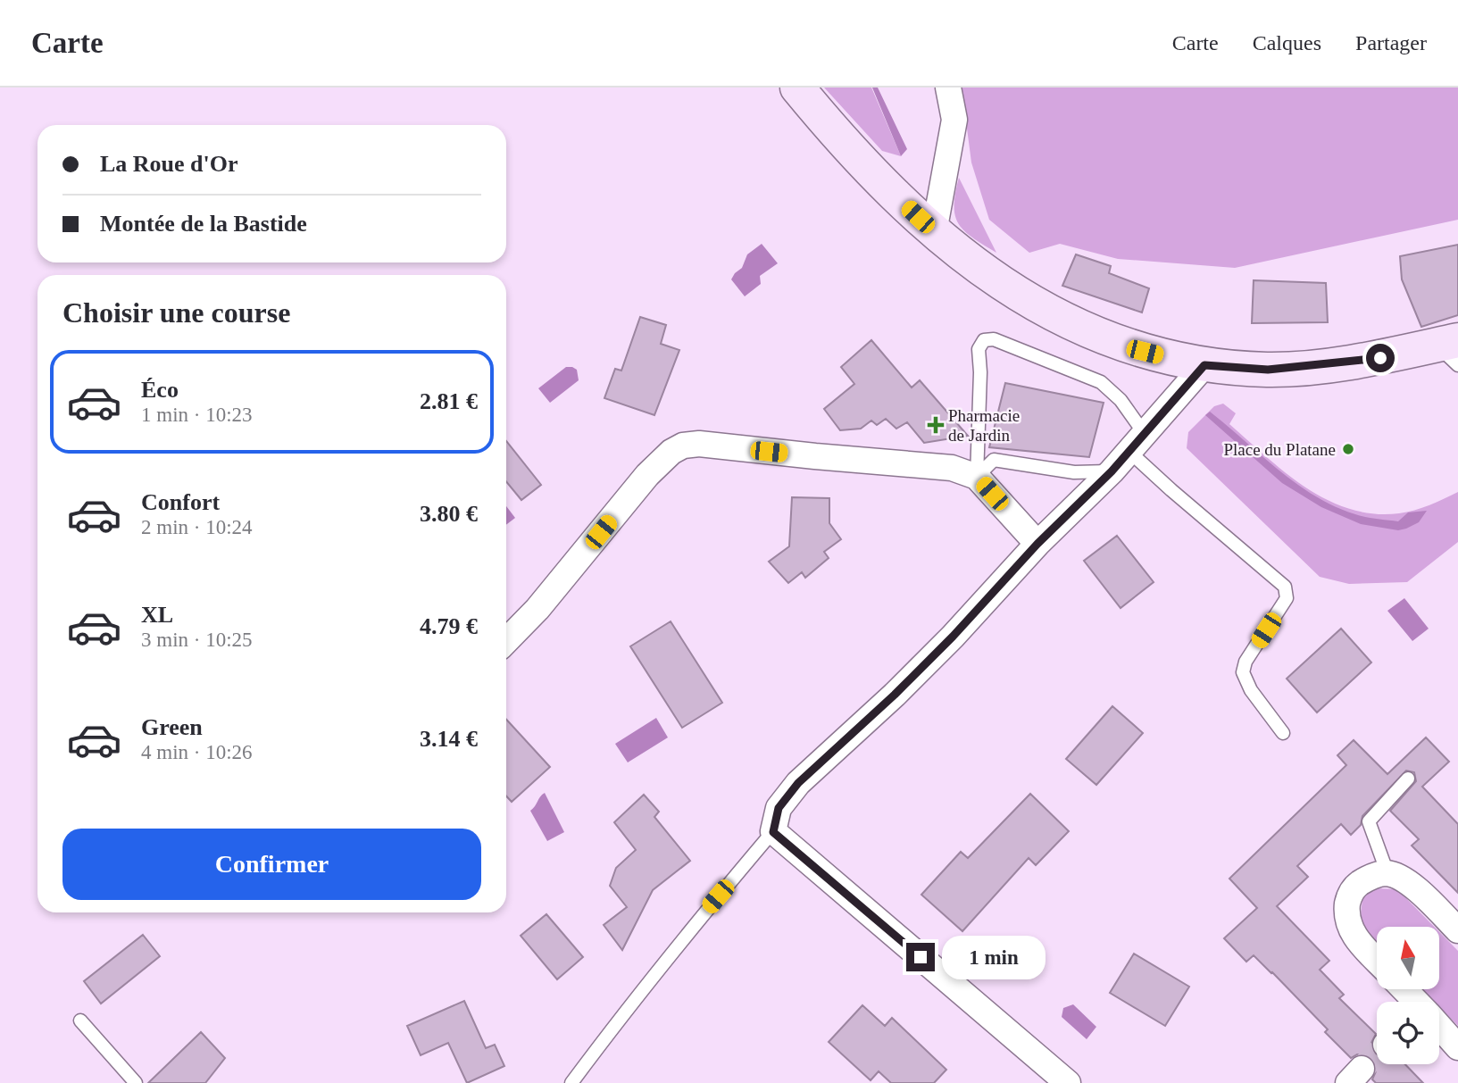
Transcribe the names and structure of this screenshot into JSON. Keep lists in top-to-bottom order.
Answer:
{
  "places": {
    "health": ["Pharmacie de Jardin"],
    "other": ["Place du Platane"]
  },
  "north": "top",
  "page": {
    "header": "Carte",
    "nav": ["Carte", "Calques", "Partager"],
    "banner": ["La Roue d'Or", "Montée de la Bastide"],
    "heading": "Choisir une course",
    "list": [
      {
        "name": "Éco",
        "note": "1 min · 10:23",
        "value": "2.81 €"
      },
      {
        "name": "Confort",
        "note": "2 min · 10:24",
        "value": "3.80 €"
      },
      {
        "name": "XL",
        "note": "3 min · 10:25",
        "value": "4.79 €"
      },
      {
        "name": "Green",
        "note": "4 min · 10:26",
        "value": "3.14 €"
      }
    ],
    "buttons": "Confirmer",
    "bubble": "1 min"
  }
}
